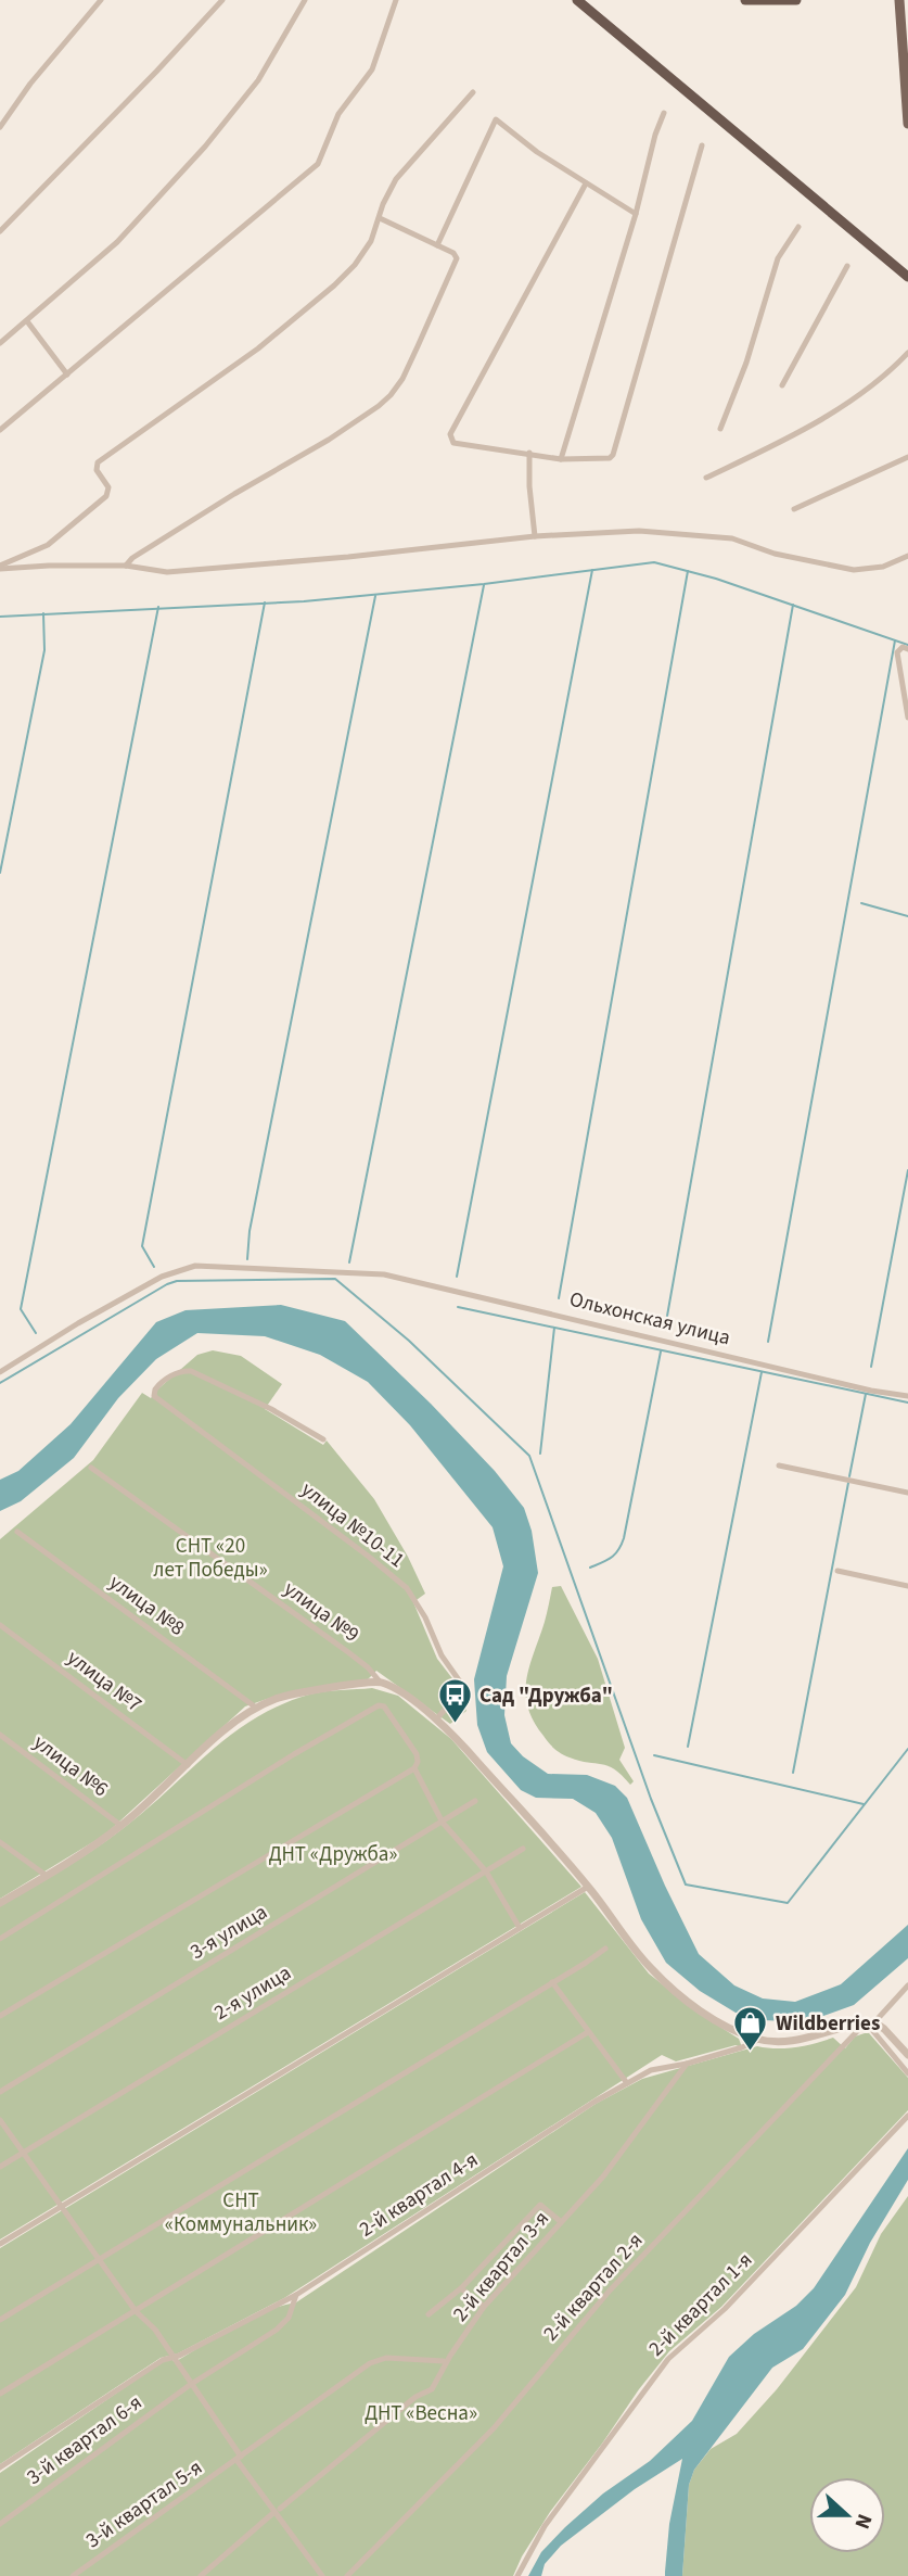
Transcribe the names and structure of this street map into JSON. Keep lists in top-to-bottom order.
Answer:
{
  "streets": {
    "street": [
      "Ольхонская улица",
      "улица №10-11",
      "улица №8",
      "улица №9",
      "улица №7",
      "улица №6",
      "3-я улица",
      "2-я улица",
      "2-й квартал 4-я",
      "2-й квартал 3-я",
      "2-й квартал 2-я",
      "2-й квартал 1-я",
      "3-й квартал 6-я",
      "3-й квартал 5-я"
    ]
  },
  "crossings": [
    ["2-й квартал 4-я", "2-й квартал 3-я"],
    ["2-й квартал 4-я", "3-й квартал 6-я"]
  ],
  "parks": [
    "СНТ «20 лет Победы»",
    "ДНТ «Дружба»",
    "СНТ «Коммунальник»",
    "ДНТ «Весна»"
  ],
  "places": {
    "bus stop": ["Сад \"Дружба\""],
    "shop": ["Wildberries"]
  },
  "north": "right"
}
